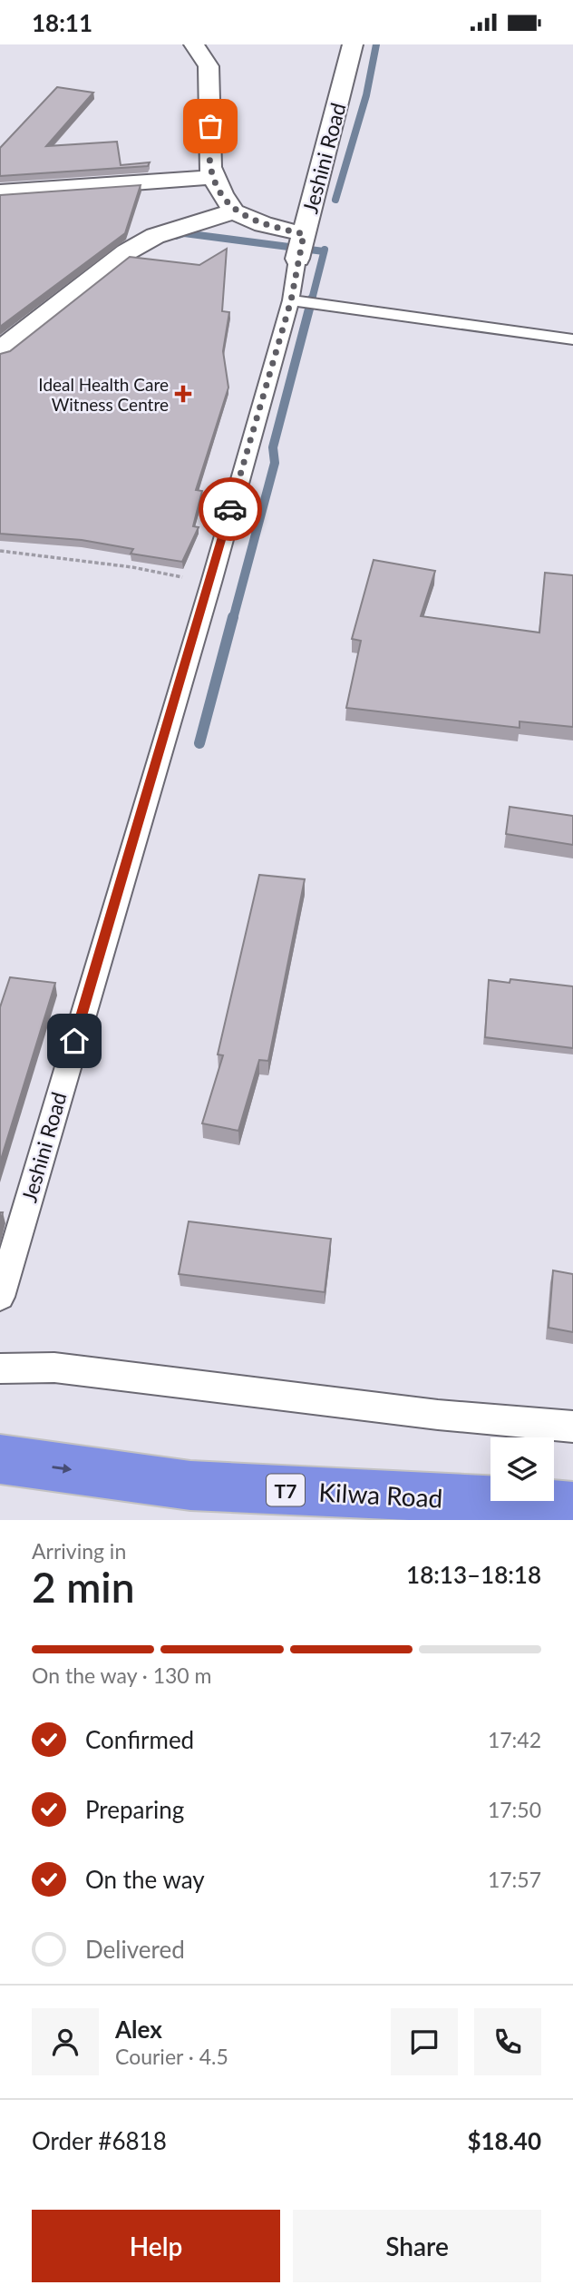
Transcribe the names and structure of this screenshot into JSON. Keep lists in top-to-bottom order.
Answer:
{
  "streets": {
    "highway": ["T7", "Kilwa Road"],
    "street": ["Jeshini Road"]
  },
  "one_way": ["Kilwa Road"],
  "places": {
    "health": ["Ideal Health Care Witness Centre"]
  },
  "page": {
    "status": "18:11",
    "heading": ["2 min", "Arriving in", "18:13–18:18"],
    "panel": [
      "Alex",
      "Courier · 4.5",
      "Order #6818",
      "$18.40"
    ],
    "bar": "On the way · 130 m",
    "list": [
      ["Confirmed", "17:42"],
      ["Preparing", "17:50"],
      ["On the way", "17:57"],
      "Delivered"
    ],
    "buttons": ["Help", "Share"]
  }
}
